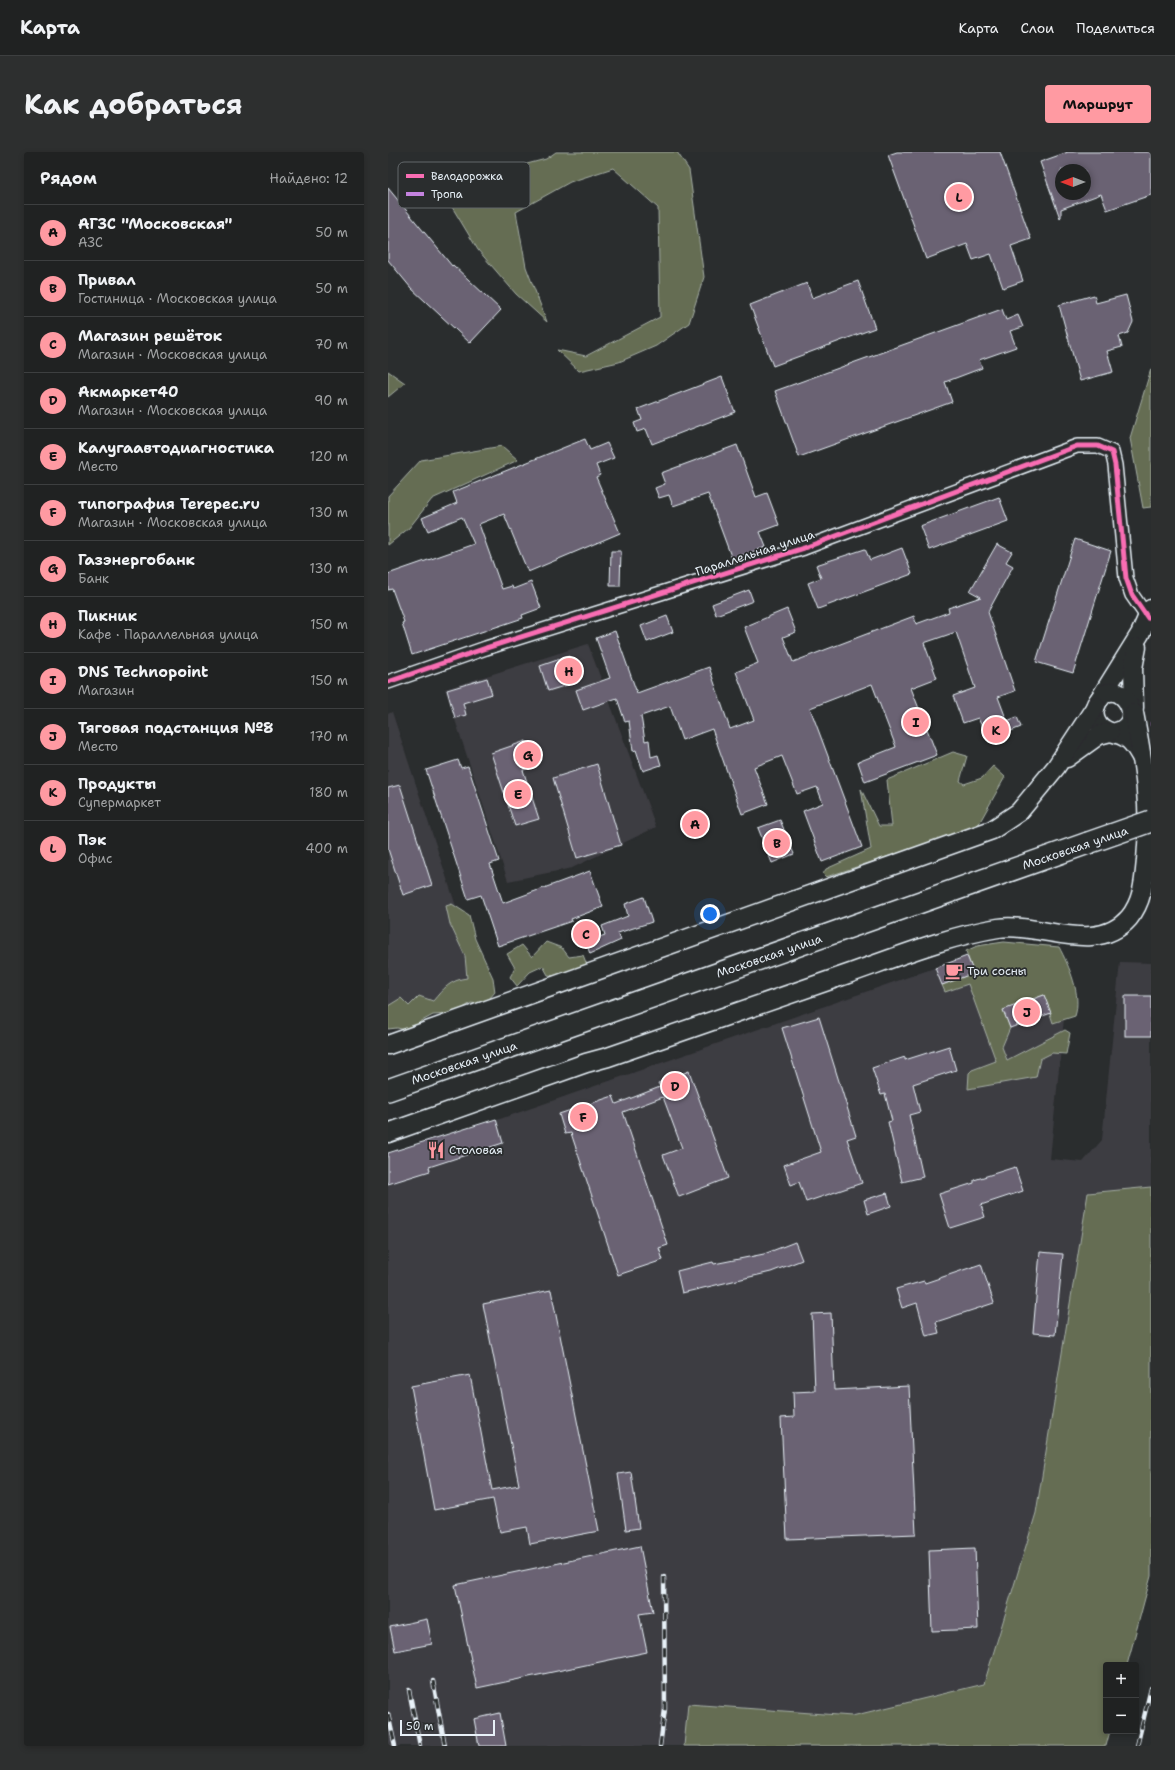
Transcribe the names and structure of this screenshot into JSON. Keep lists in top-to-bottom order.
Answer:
{
  "streets": {
    "main road": ["Московская улица"],
    "street": ["Параллельная улица"]
  },
  "places": {
    "cafe": ["Три сосны"],
    "restaurant": ["Столовая"]
  },
  "legend": ["Велодорожка", "Тропа"],
  "scale_bar": "50 m",
  "north": "left",
  "page": {
    "header": "Карта",
    "nav": ["Карта", "Слои", "Поделиться"],
    "title": "Как добраться",
    "buttons": "Маршрут",
    "heading": ["Рядом", "Найдено: 12"],
    "pins": [
      "L",
      "H",
      "I",
      "K",
      "G",
      "E",
      "A",
      "B",
      "C",
      "J",
      "D",
      "F"
    ],
    "list": [
      {
        "mark": "A",
        "name": "АГЗС \"Московская\"",
        "note": "АЗС",
        "value": "50 m"
      },
      {
        "mark": "B",
        "name": "Привал",
        "note": "Гостиница · Московская улица",
        "value": "50 m"
      },
      {
        "mark": "C",
        "name": "Магазин решёток",
        "note": "Магазин · Московская улица",
        "value": "70 m"
      },
      {
        "mark": "D",
        "name": "Акмаркет40",
        "note": "Магазин · Московская улица",
        "value": "90 m"
      },
      {
        "mark": "E",
        "name": "Калугаавтодиагностика",
        "note": "Место",
        "value": "120 m"
      },
      {
        "mark": "F",
        "name": "типография Terepec.ru",
        "note": "Магазин · Московская улица",
        "value": "130 m"
      },
      {
        "mark": "G",
        "name": "Газэнергобанк",
        "note": "Банк",
        "value": "130 m"
      },
      {
        "mark": "H",
        "name": "Пикник",
        "note": "Кафе · Параллельная улица",
        "value": "150 m"
      },
      {
        "mark": "I",
        "name": "DNS Technopoint",
        "note": "Магазин",
        "value": "150 m"
      },
      {
        "mark": "J",
        "name": "Тяговая подстанция №8",
        "note": "Место",
        "value": "170 m"
      },
      {
        "mark": "K",
        "name": "Продукты",
        "note": "Супермаркет",
        "value": "180 m"
      },
      {
        "mark": "L",
        "name": "Пэк",
        "note": "Офис",
        "value": "400 m"
      }
    ],
    "map_buttons": ["+", "−"],
    "scale": "50 m"
  }
}
